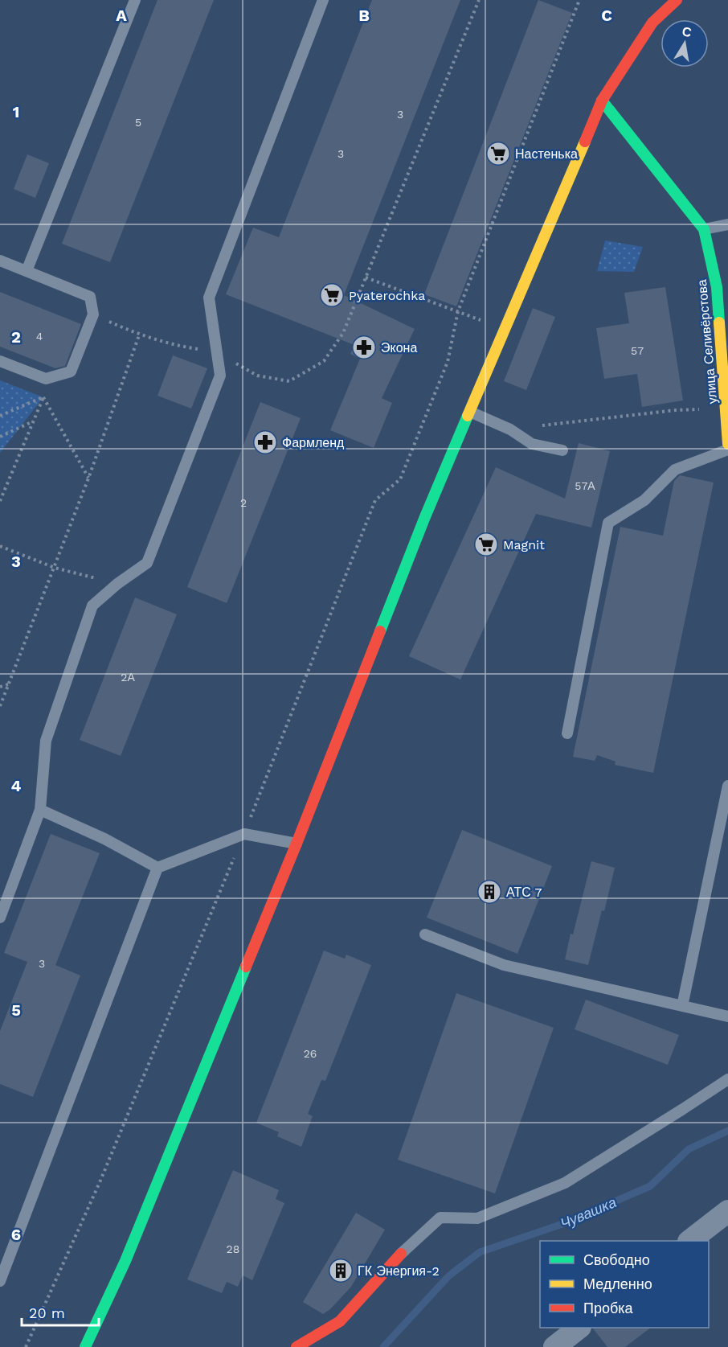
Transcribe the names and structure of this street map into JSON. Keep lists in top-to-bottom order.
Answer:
{
  "streets": {
    "main road": ["улица Селивёрстова"]
  },
  "water": ["Чувашка"],
  "places": {
    "supermarket": ["Настенька", "Pyaterochka", "Magnit"],
    "pharmacy": ["Экона", "Фармленд"],
    "building": ["АТС 7", "ГК Энергия-2"]
  },
  "house_numbers": [
    "3",
    "5",
    "3",
    "4",
    "57",
    "57А",
    "2",
    "2А",
    "3",
    "26",
    "28"
  ],
  "legend": ["Свободно", "Медленно", "Пробка"],
  "scale_bar": "20 m",
  "north": "top",
  "grid": {
    "columns": ["A", "B", "C"],
    "rows": [
      "1",
      "2",
      "3",
      "4",
      "5",
      "6"
    ]
  }
}
